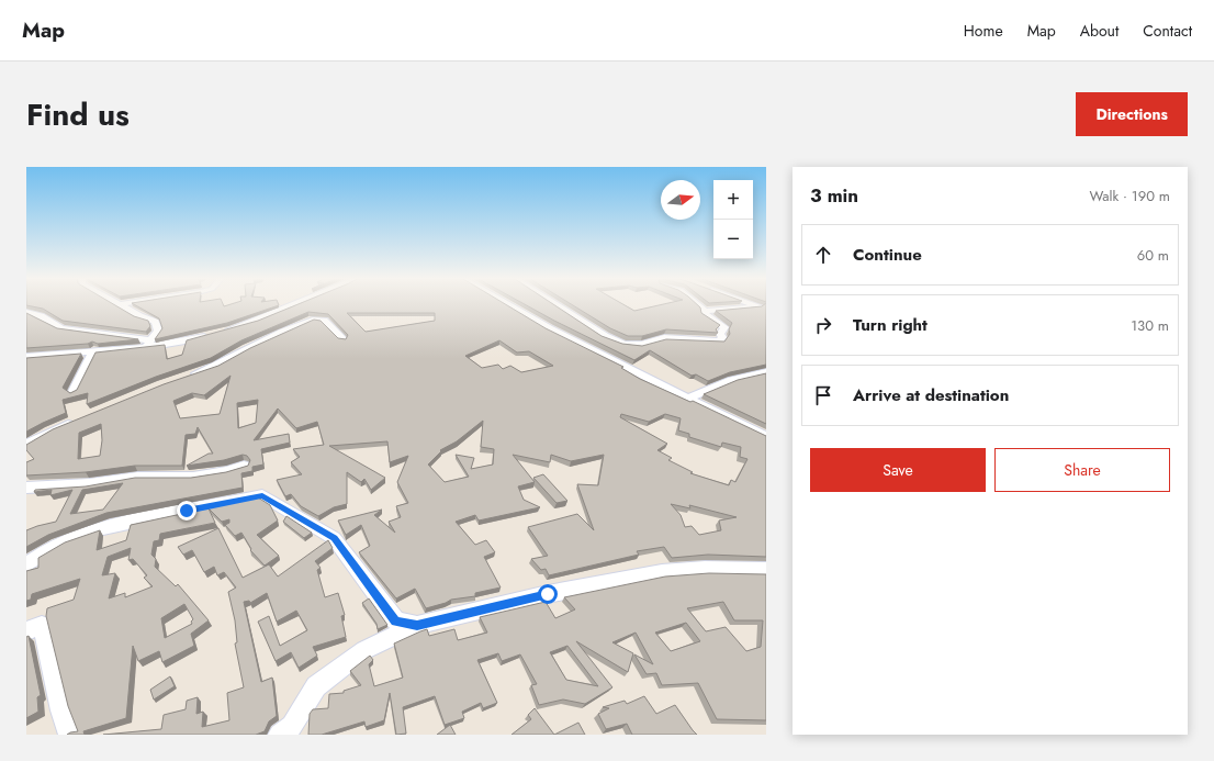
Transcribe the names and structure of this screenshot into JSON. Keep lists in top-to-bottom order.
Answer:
{
  "north": "right",
  "page": {
    "header": "Map",
    "nav": [
      "Home",
      "Map",
      "About",
      "Contact"
    ],
    "title": "Find us",
    "buttons": [
      "Directions",
      ["Save", "Share"]
    ],
    "heading": ["3 min", "Walk · 190 m"],
    "map_buttons": ["+", "−"],
    "list": [
      ["Continue", "60 m"],
      ["Turn right", "130 m"],
      "Arrive at destination"
    ]
  }
}
